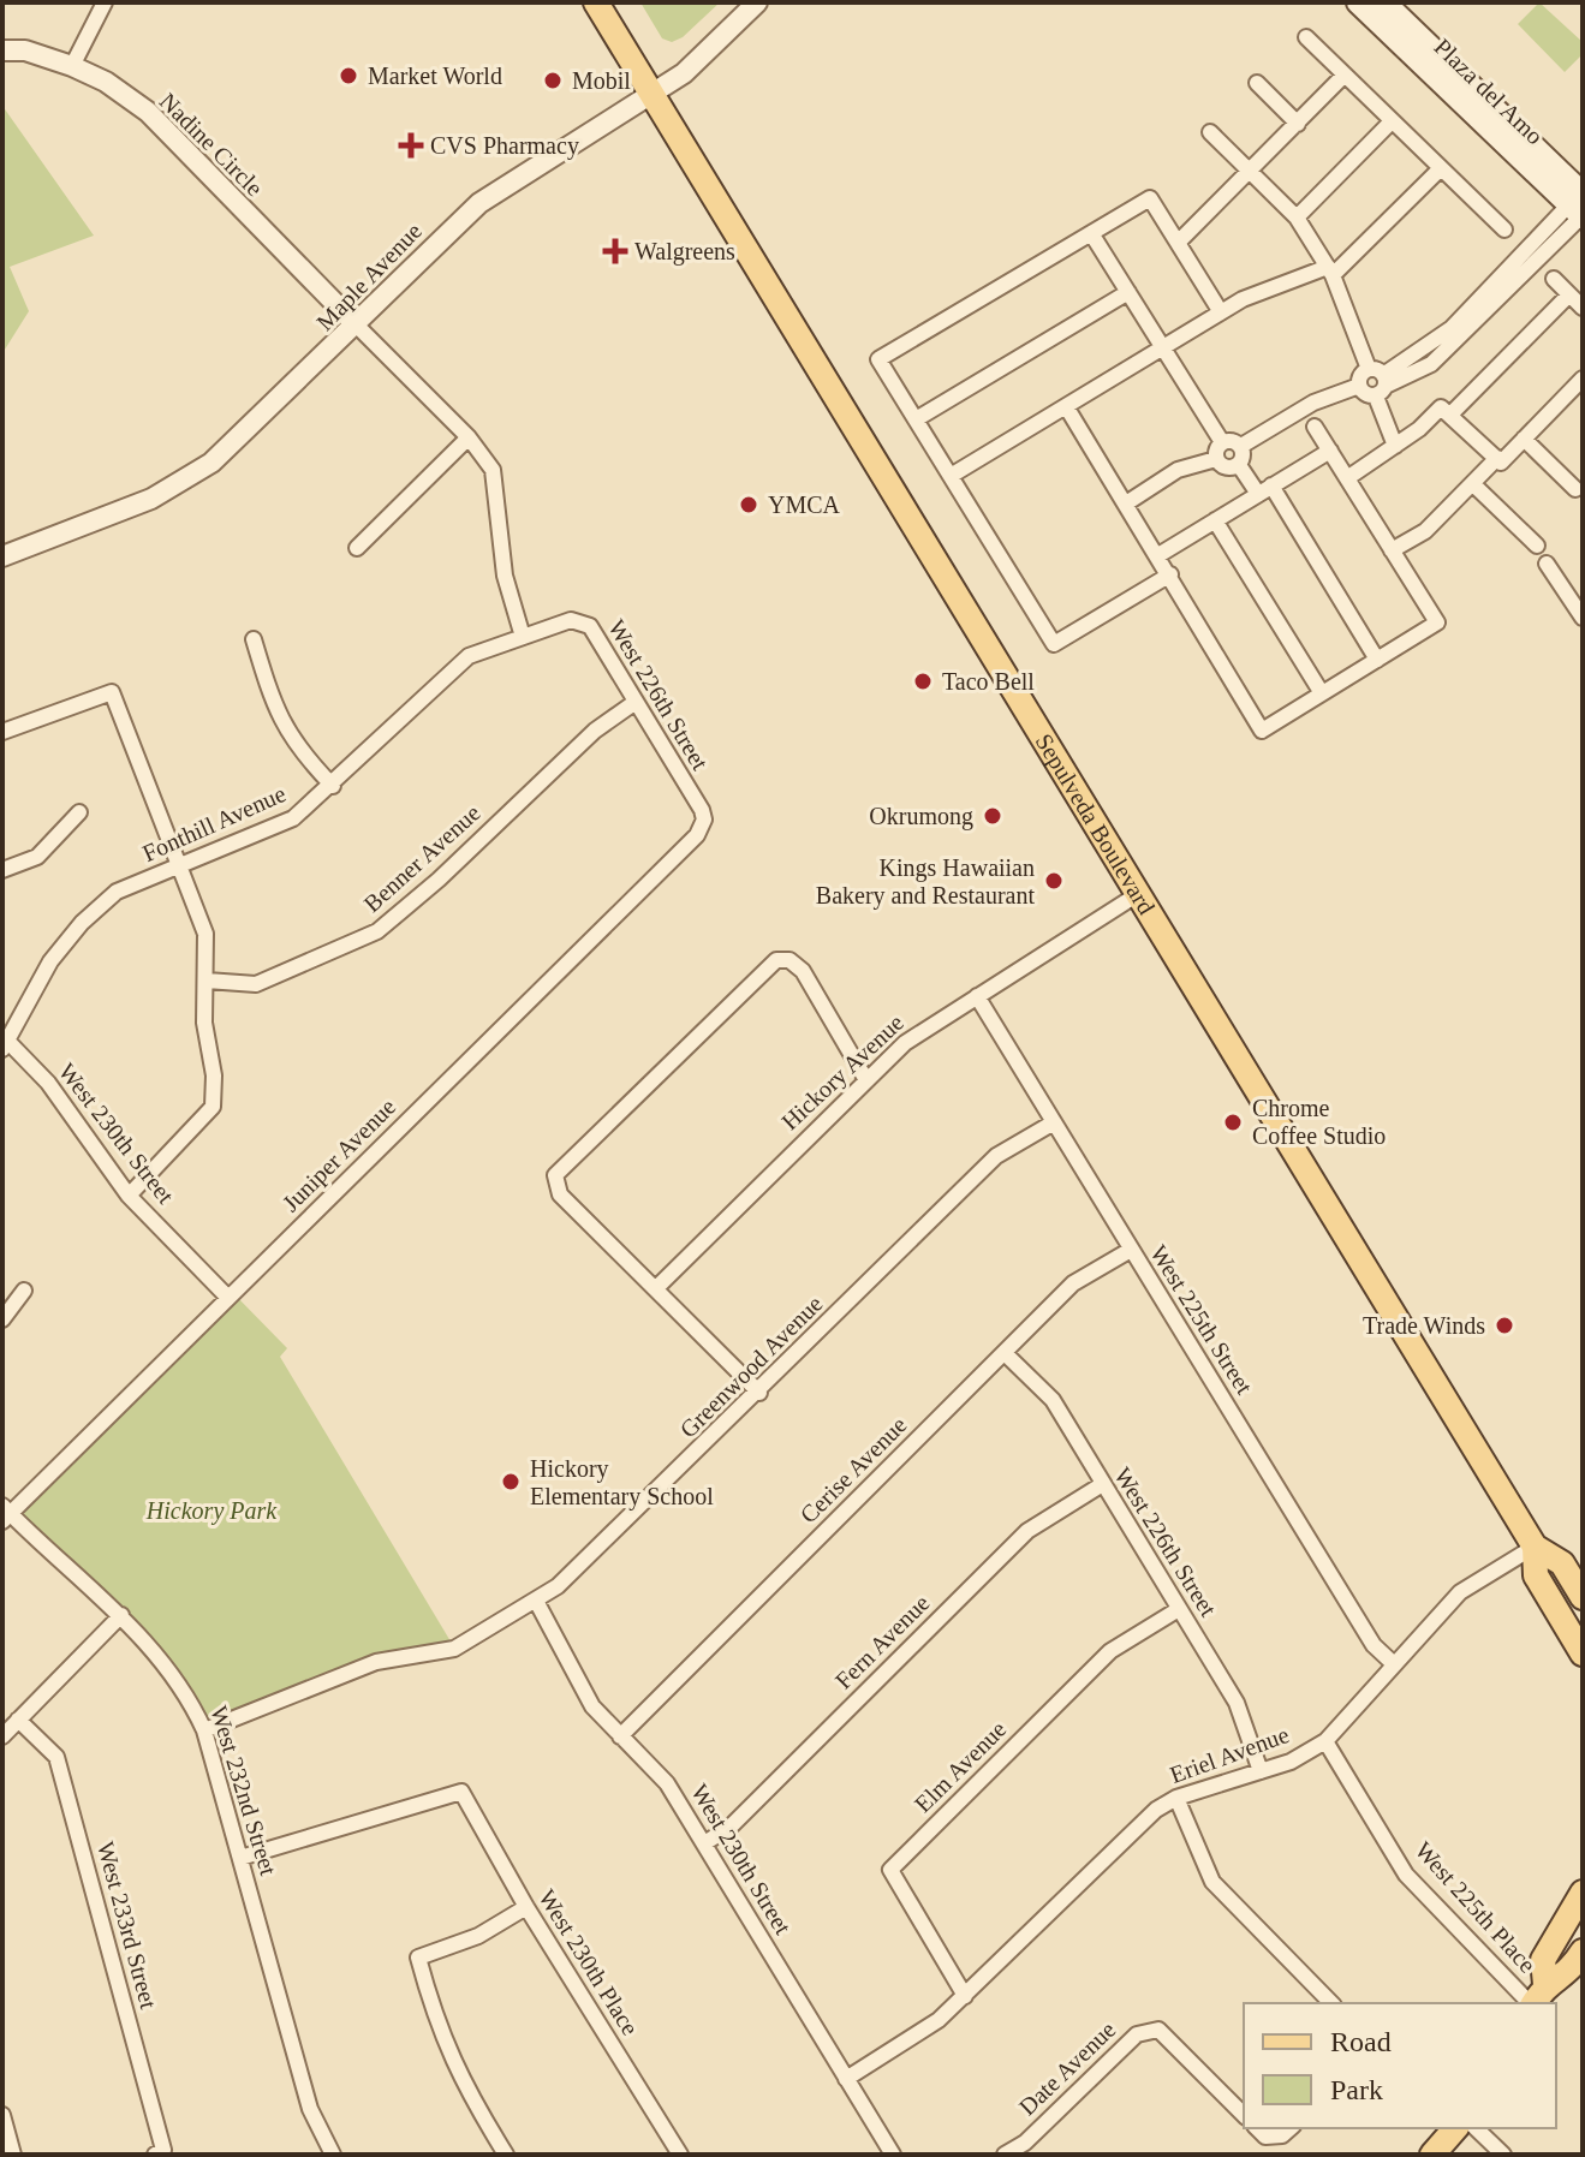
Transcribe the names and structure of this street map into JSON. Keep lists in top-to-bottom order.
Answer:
{
  "streets": {
    "main road": ["Plaza del Amo", "Sepulveda Boulevard"],
    "street": [
      "Nadine Circle",
      "Maple Avenue",
      "West 226th Street",
      "Fonthill Avenue",
      "Benner Avenue",
      "Hickory Avenue",
      "West 230th Street",
      "Juniper Avenue",
      "West 225th Street",
      "Greenwood Avenue",
      "Cerise Avenue",
      "Fern Avenue",
      "Eriel Avenue",
      "Elm Avenue",
      "West 232nd Street",
      "West 225th Place",
      "West 233rd Street",
      "West 230th Place",
      "Date Avenue"
    ]
  },
  "crossings": [
    ["Nadine Circle", "Maple Avenue"],
    ["Maple Avenue", "Sepulveda Boulevard"],
    ["West 226th Street", "Fonthill Avenue"],
    ["West 226th Street", "Benner Avenue"],
    ["West 226th Street", "Juniper Avenue"],
    ["West 226th Street", "Cerise Avenue"],
    ["West 226th Street", "Fern Avenue"],
    ["West 226th Street", "Eriel Avenue"],
    ["West 226th Street", "Elm Avenue"],
    ["Fonthill Avenue", "West 230th Street"],
    ["Sepulveda Boulevard", "Hickory Avenue"],
    ["Sepulveda Boulevard", "Eriel Avenue"],
    ["Hickory Avenue", "West 225th Street"],
    ["West 230th Street", "Juniper Avenue"],
    ["West 230th Street", "Greenwood Avenue"],
    ["West 230th Street", "Cerise Avenue"],
    ["West 230th Street", "Fern Avenue"],
    ["West 230th Street", "Eriel Avenue"],
    ["Juniper Avenue", "West 232nd Street"],
    ["West 225th Street", "Greenwood Avenue"],
    ["West 225th Street", "Cerise Avenue"],
    ["West 225th Street", "Eriel Avenue"],
    ["Greenwood Avenue", "West 232nd Street"],
    ["Eriel Avenue", "Elm Avenue"],
    ["Eriel Avenue", "West 225th Place"],
    ["West 232nd Street", "West 230th Place"]
  ],
  "parks": ["Hickory Park"],
  "places": {
    "other": [
      "Market World",
      "Mobil",
      "YMCA",
      "Taco Bell",
      "Okrumong",
      "Kings Hawaiian Bakery and Restaurant",
      "Chrome Coffee Studio",
      "Trade Winds",
      "Hickory Elementary School"
    ],
    "health": ["CVS Pharmacy", "Walgreens"]
  },
  "legend": ["Road", "Park"]
}
